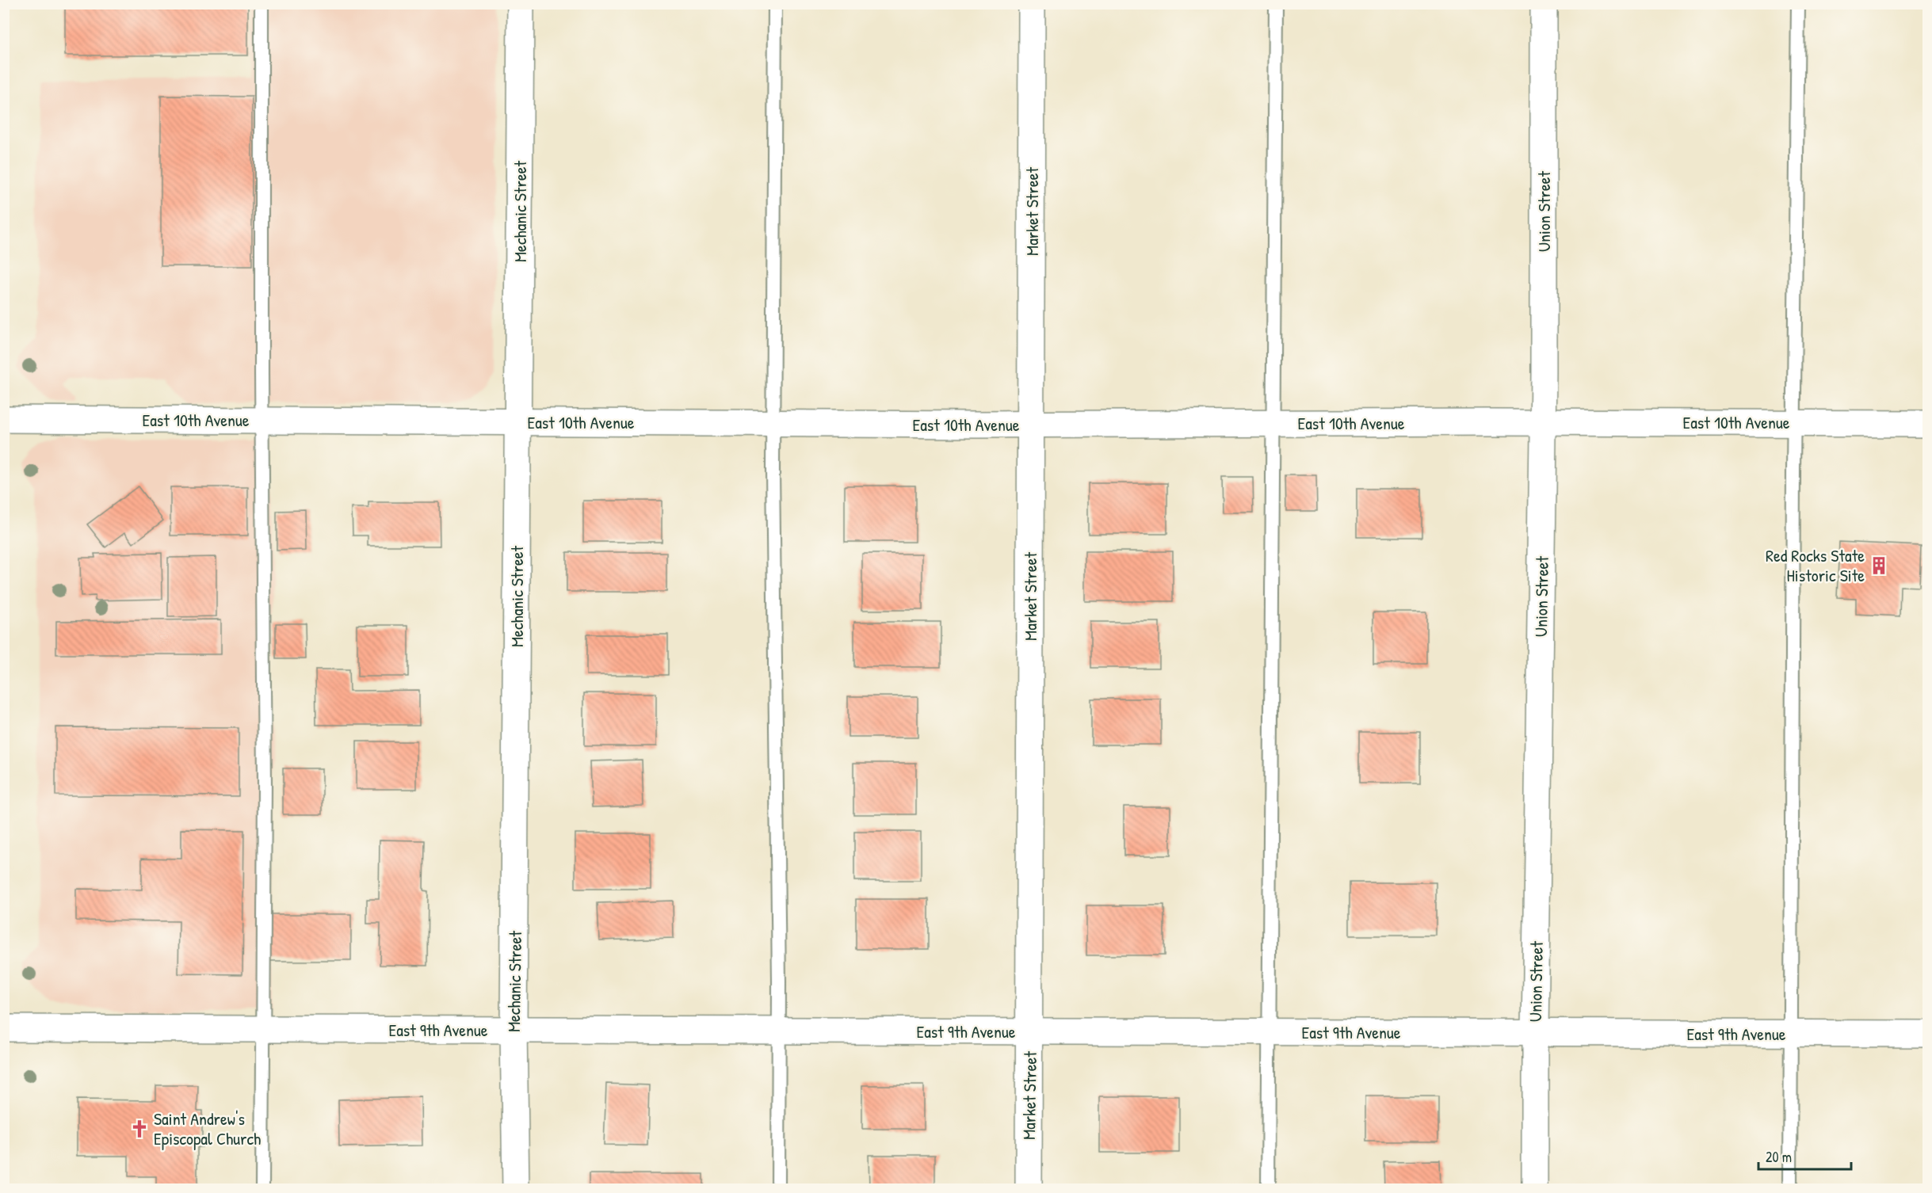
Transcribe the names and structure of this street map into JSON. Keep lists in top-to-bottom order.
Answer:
{
  "streets": {
    "street": [
      "Mechanic Street",
      "Market Street",
      "Union Street",
      "East 10th Avenue",
      "East 9th Avenue"
    ]
  },
  "crossings": [
    ["Mechanic Street", "East 10th Avenue"],
    ["Mechanic Street", "East 9th Avenue"],
    ["Market Street", "East 10th Avenue"],
    ["Market Street", "East 9th Avenue"],
    ["Union Street", "East 10th Avenue"],
    ["Union Street", "East 9th Avenue"]
  ],
  "places": {
    "building": ["Red Rocks State Historic Site"],
    "church": ["Saint Andrew's Episcopal Church"]
  },
  "scale_bar": "20 m"
}
